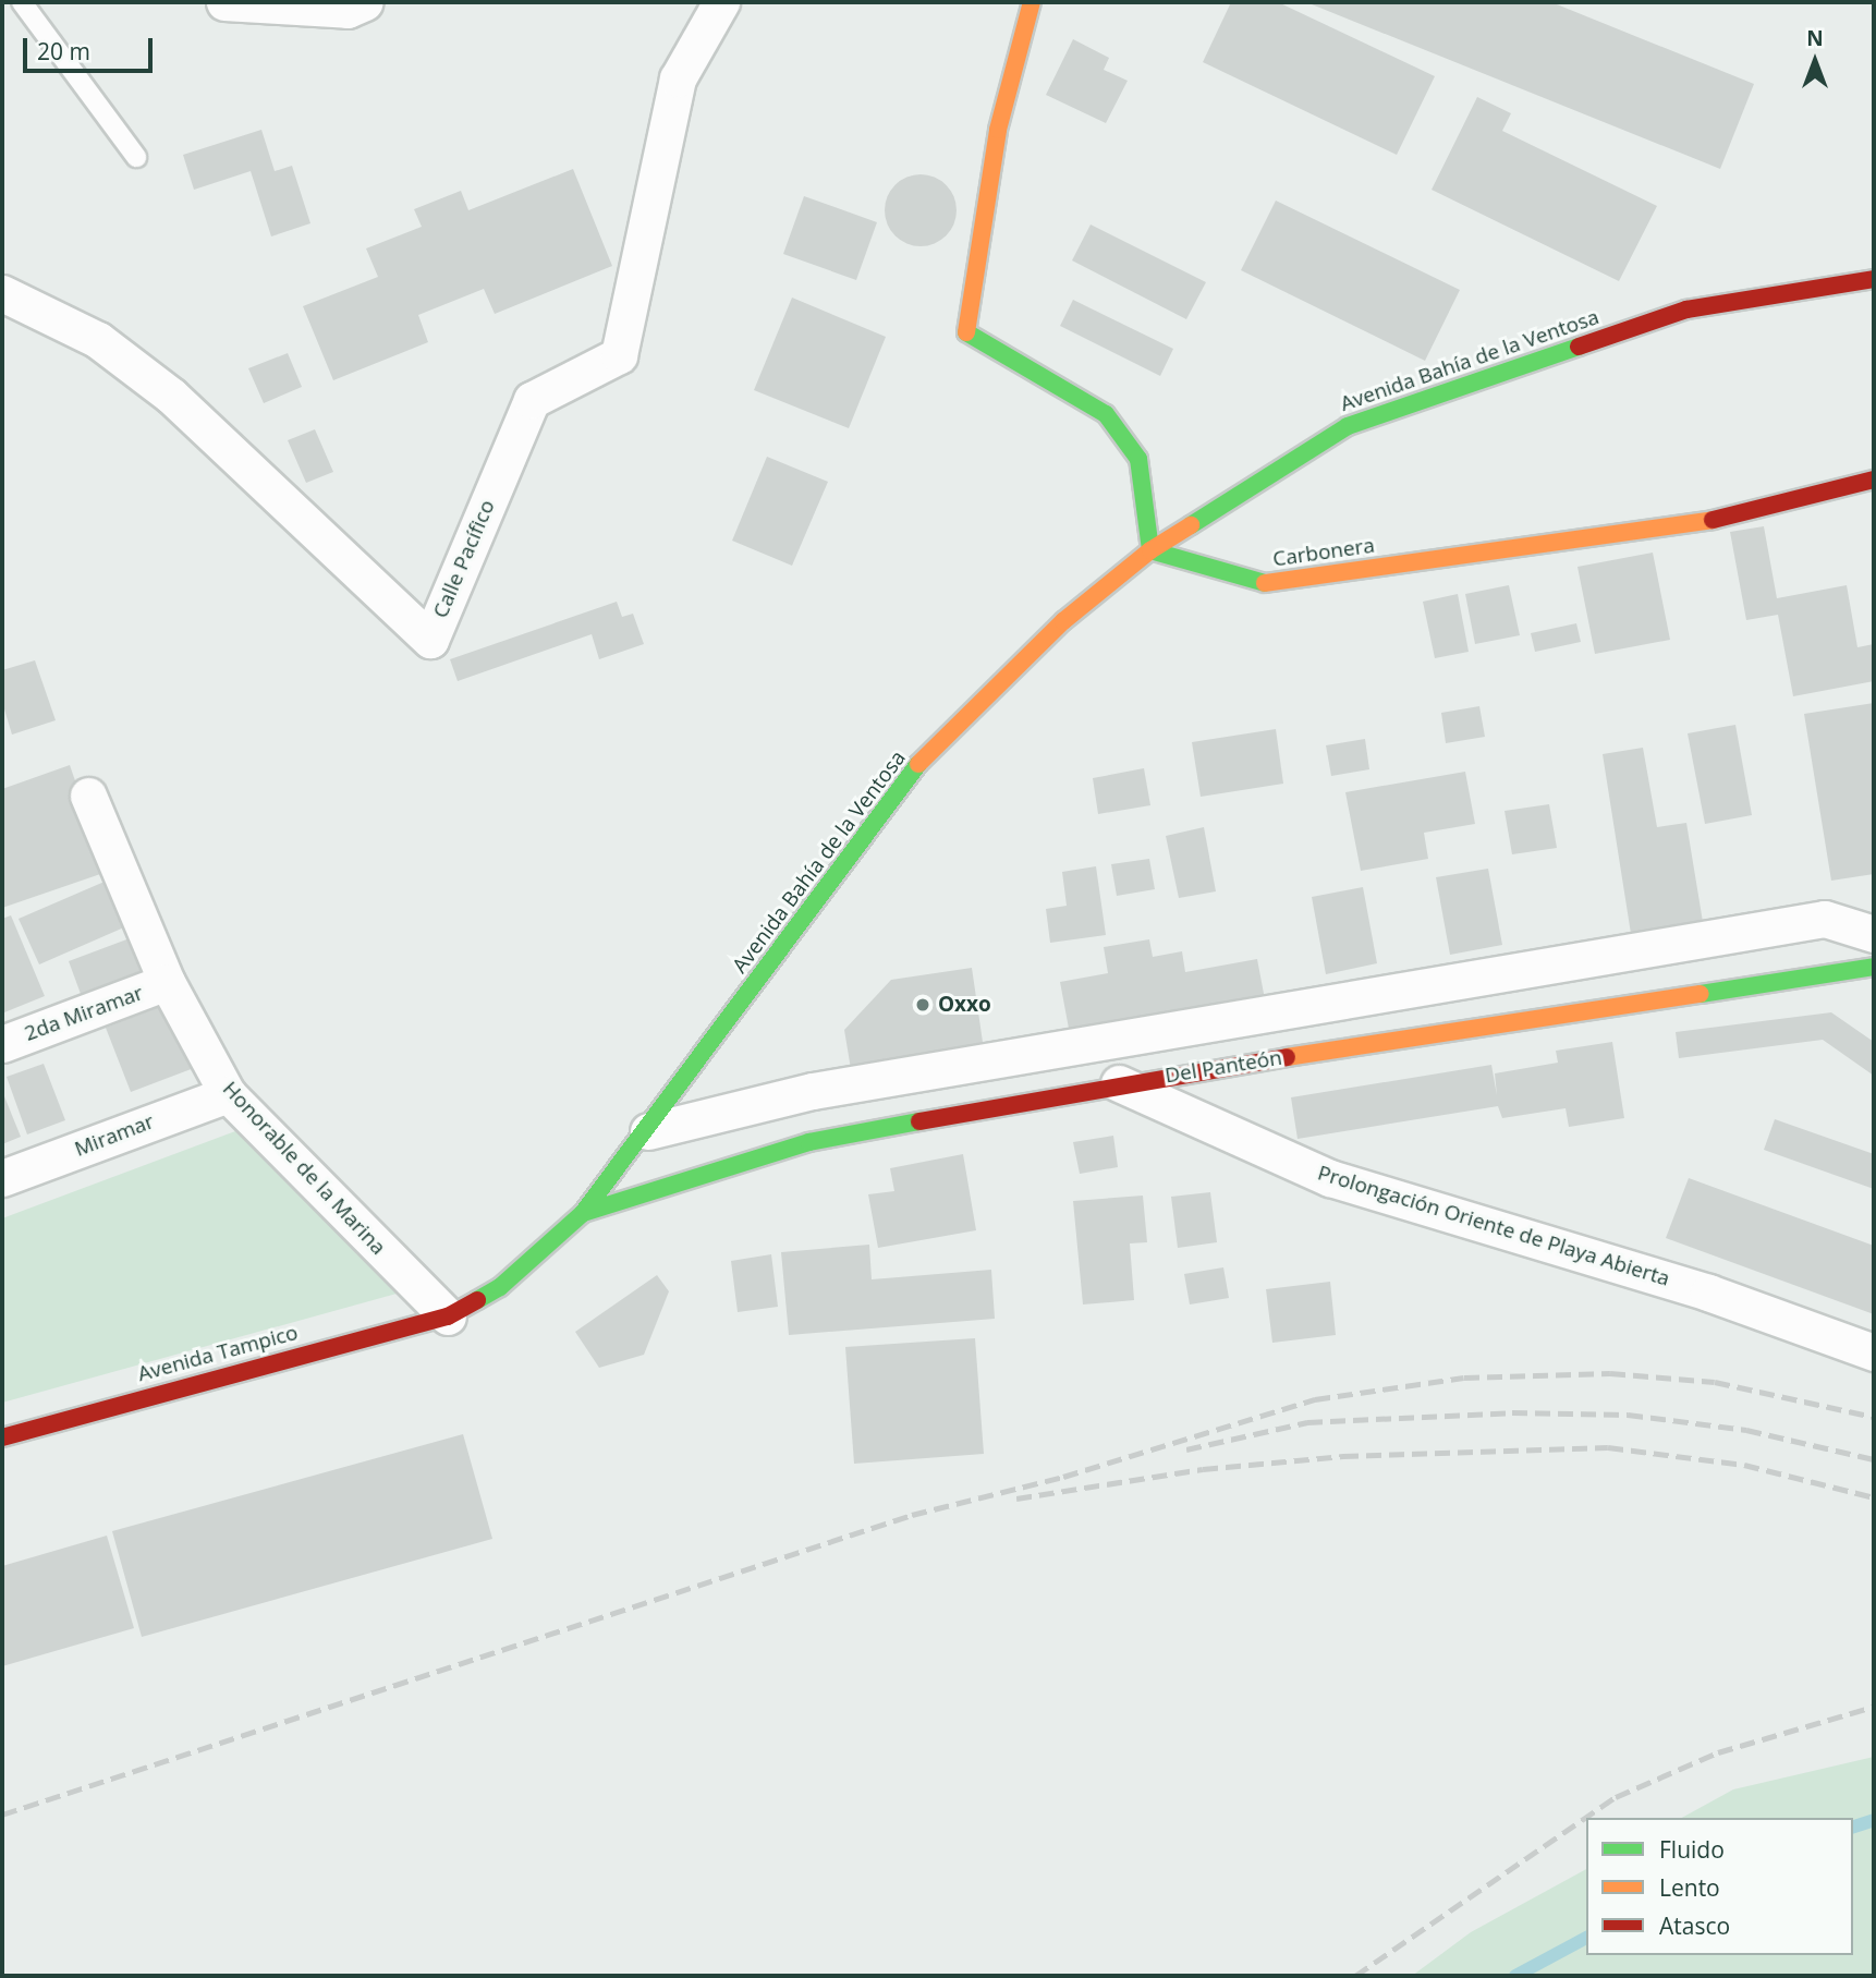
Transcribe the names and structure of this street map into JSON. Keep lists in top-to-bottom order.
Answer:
{
  "streets": {
    "street": [
      "Avenida Bahía de la Ventosa",
      "Carbonera",
      "Calle Pacífico",
      "2da Miramar",
      "Del Panteón",
      "Miramar",
      "Honorable de la Marina",
      "Prolongación Oriente de Playa Abierta",
      "Avenida Tampico"
    ]
  },
  "crossings": [
    ["Avenida Bahía de la Ventosa", "Carbonera"],
    ["Avenida Bahía de la Ventosa", "Del Panteón"],
    ["Avenida Bahía de la Ventosa", "Honorable de la Marina"],
    ["Avenida Bahía de la Ventosa", "Avenida Tampico"],
    ["2da Miramar", "Honorable de la Marina"],
    ["Del Panteón", "Prolongación Oriente de Playa Abierta"],
    ["Miramar", "Honorable de la Marina"],
    ["Honorable de la Marina", "Avenida Tampico"]
  ],
  "places": ["Oxxo"],
  "legend": ["Fluido", "Lento", "Atasco"],
  "scale_bar": "20 m",
  "north": "top"
}
